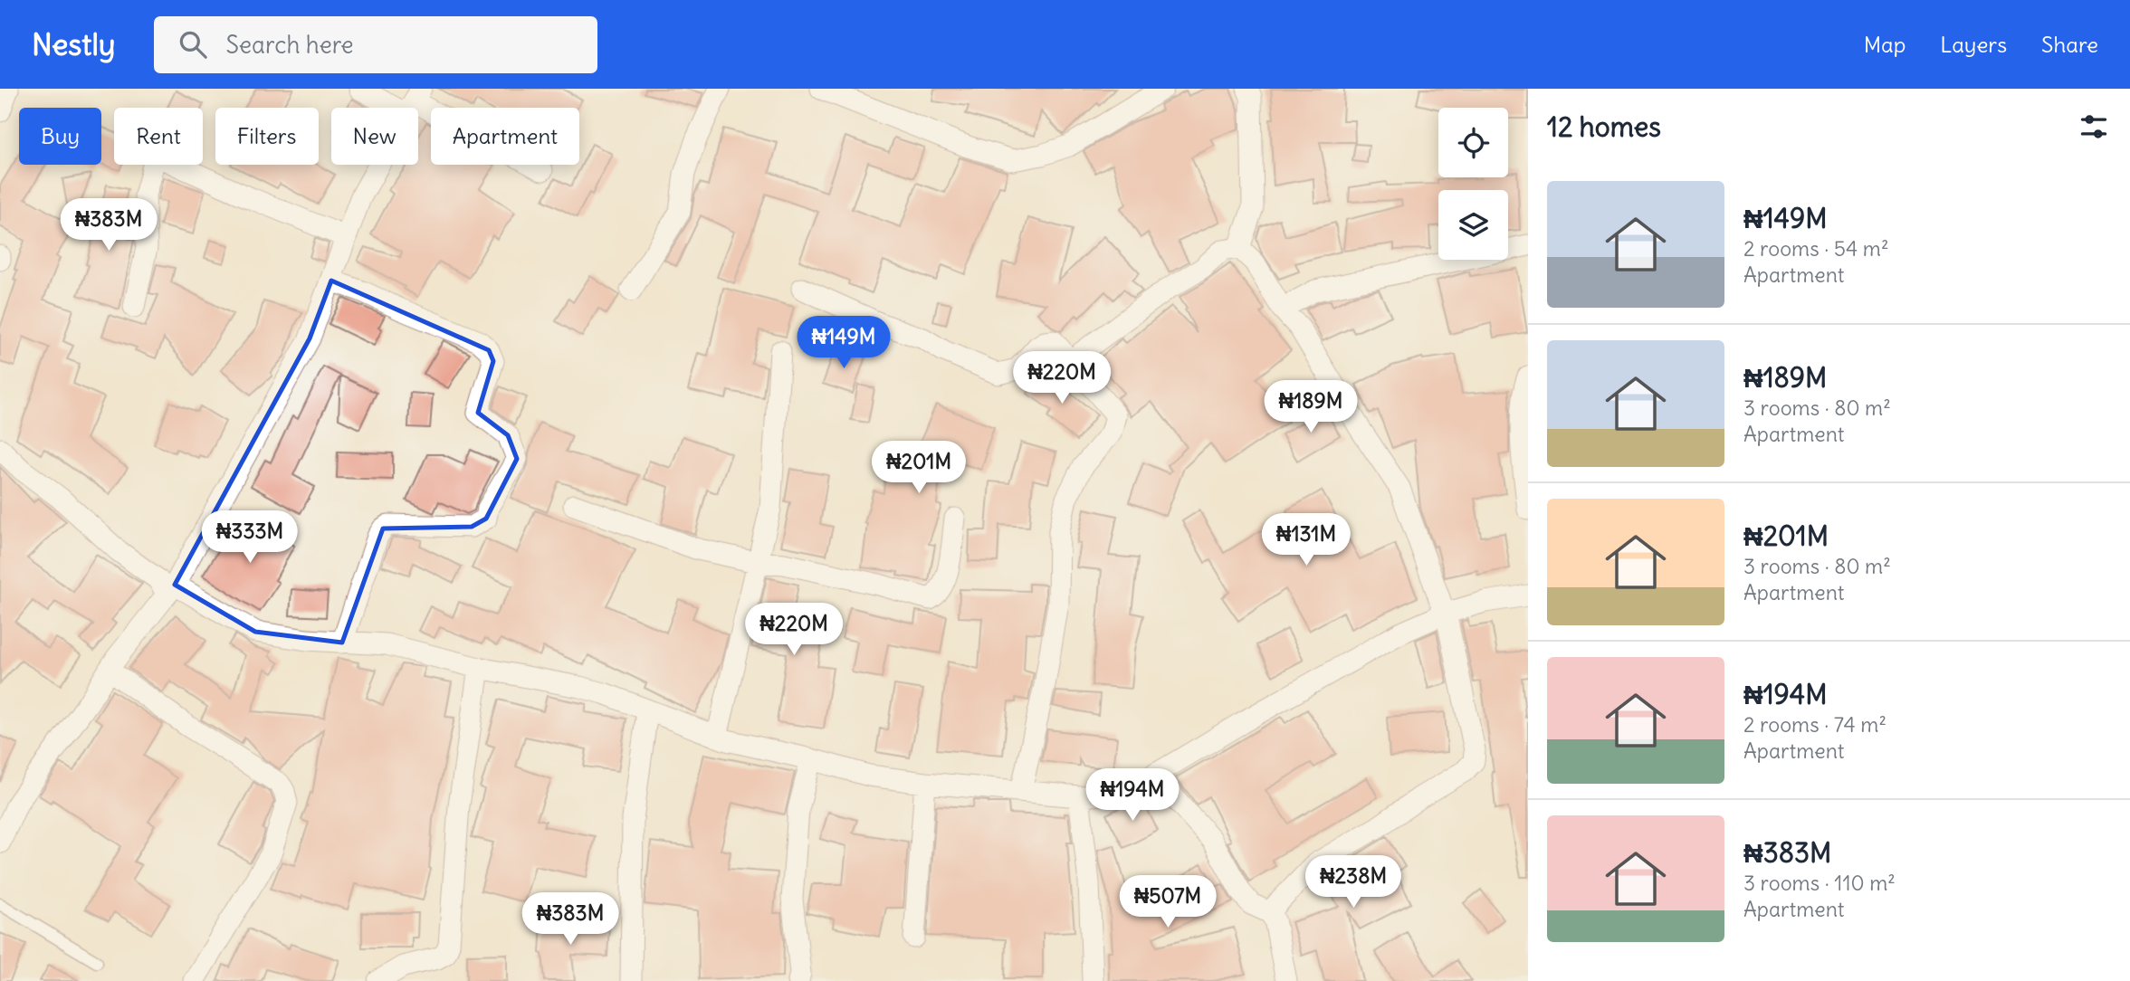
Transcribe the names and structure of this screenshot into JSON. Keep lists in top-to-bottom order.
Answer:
{
  "page": {
    "header": "Nestly",
    "search": "Search here",
    "nav": ["Map", "Layers", "Share"],
    "heading": "12 homes",
    "chip": [
      "Buy",
      "Rent",
      "Filters",
      "New",
      "Apartment"
    ],
    "list": [
      {
        "name": "₦149M",
        "note": "2 rooms · 54 m² · Apartment"
      },
      {
        "name": "₦189M",
        "note": "3 rooms · 80 m² · Apartment"
      },
      {
        "name": "₦201M",
        "note": "3 rooms · 80 m² · Apartment"
      },
      {
        "name": "₦194M",
        "note": "2 rooms · 74 m² · Apartment"
      },
      {
        "name": "₦383M",
        "note": "3 rooms · 110 m² · Apartment"
      }
    ],
    "price": [
      "₦383M",
      "₦149M",
      "₦220M",
      "₦189M",
      "₦201M",
      "₦333M",
      "₦131M",
      "₦220M",
      "₦194M",
      "₦238M",
      "₦507M",
      "₦383M"
    ]
  }
}
